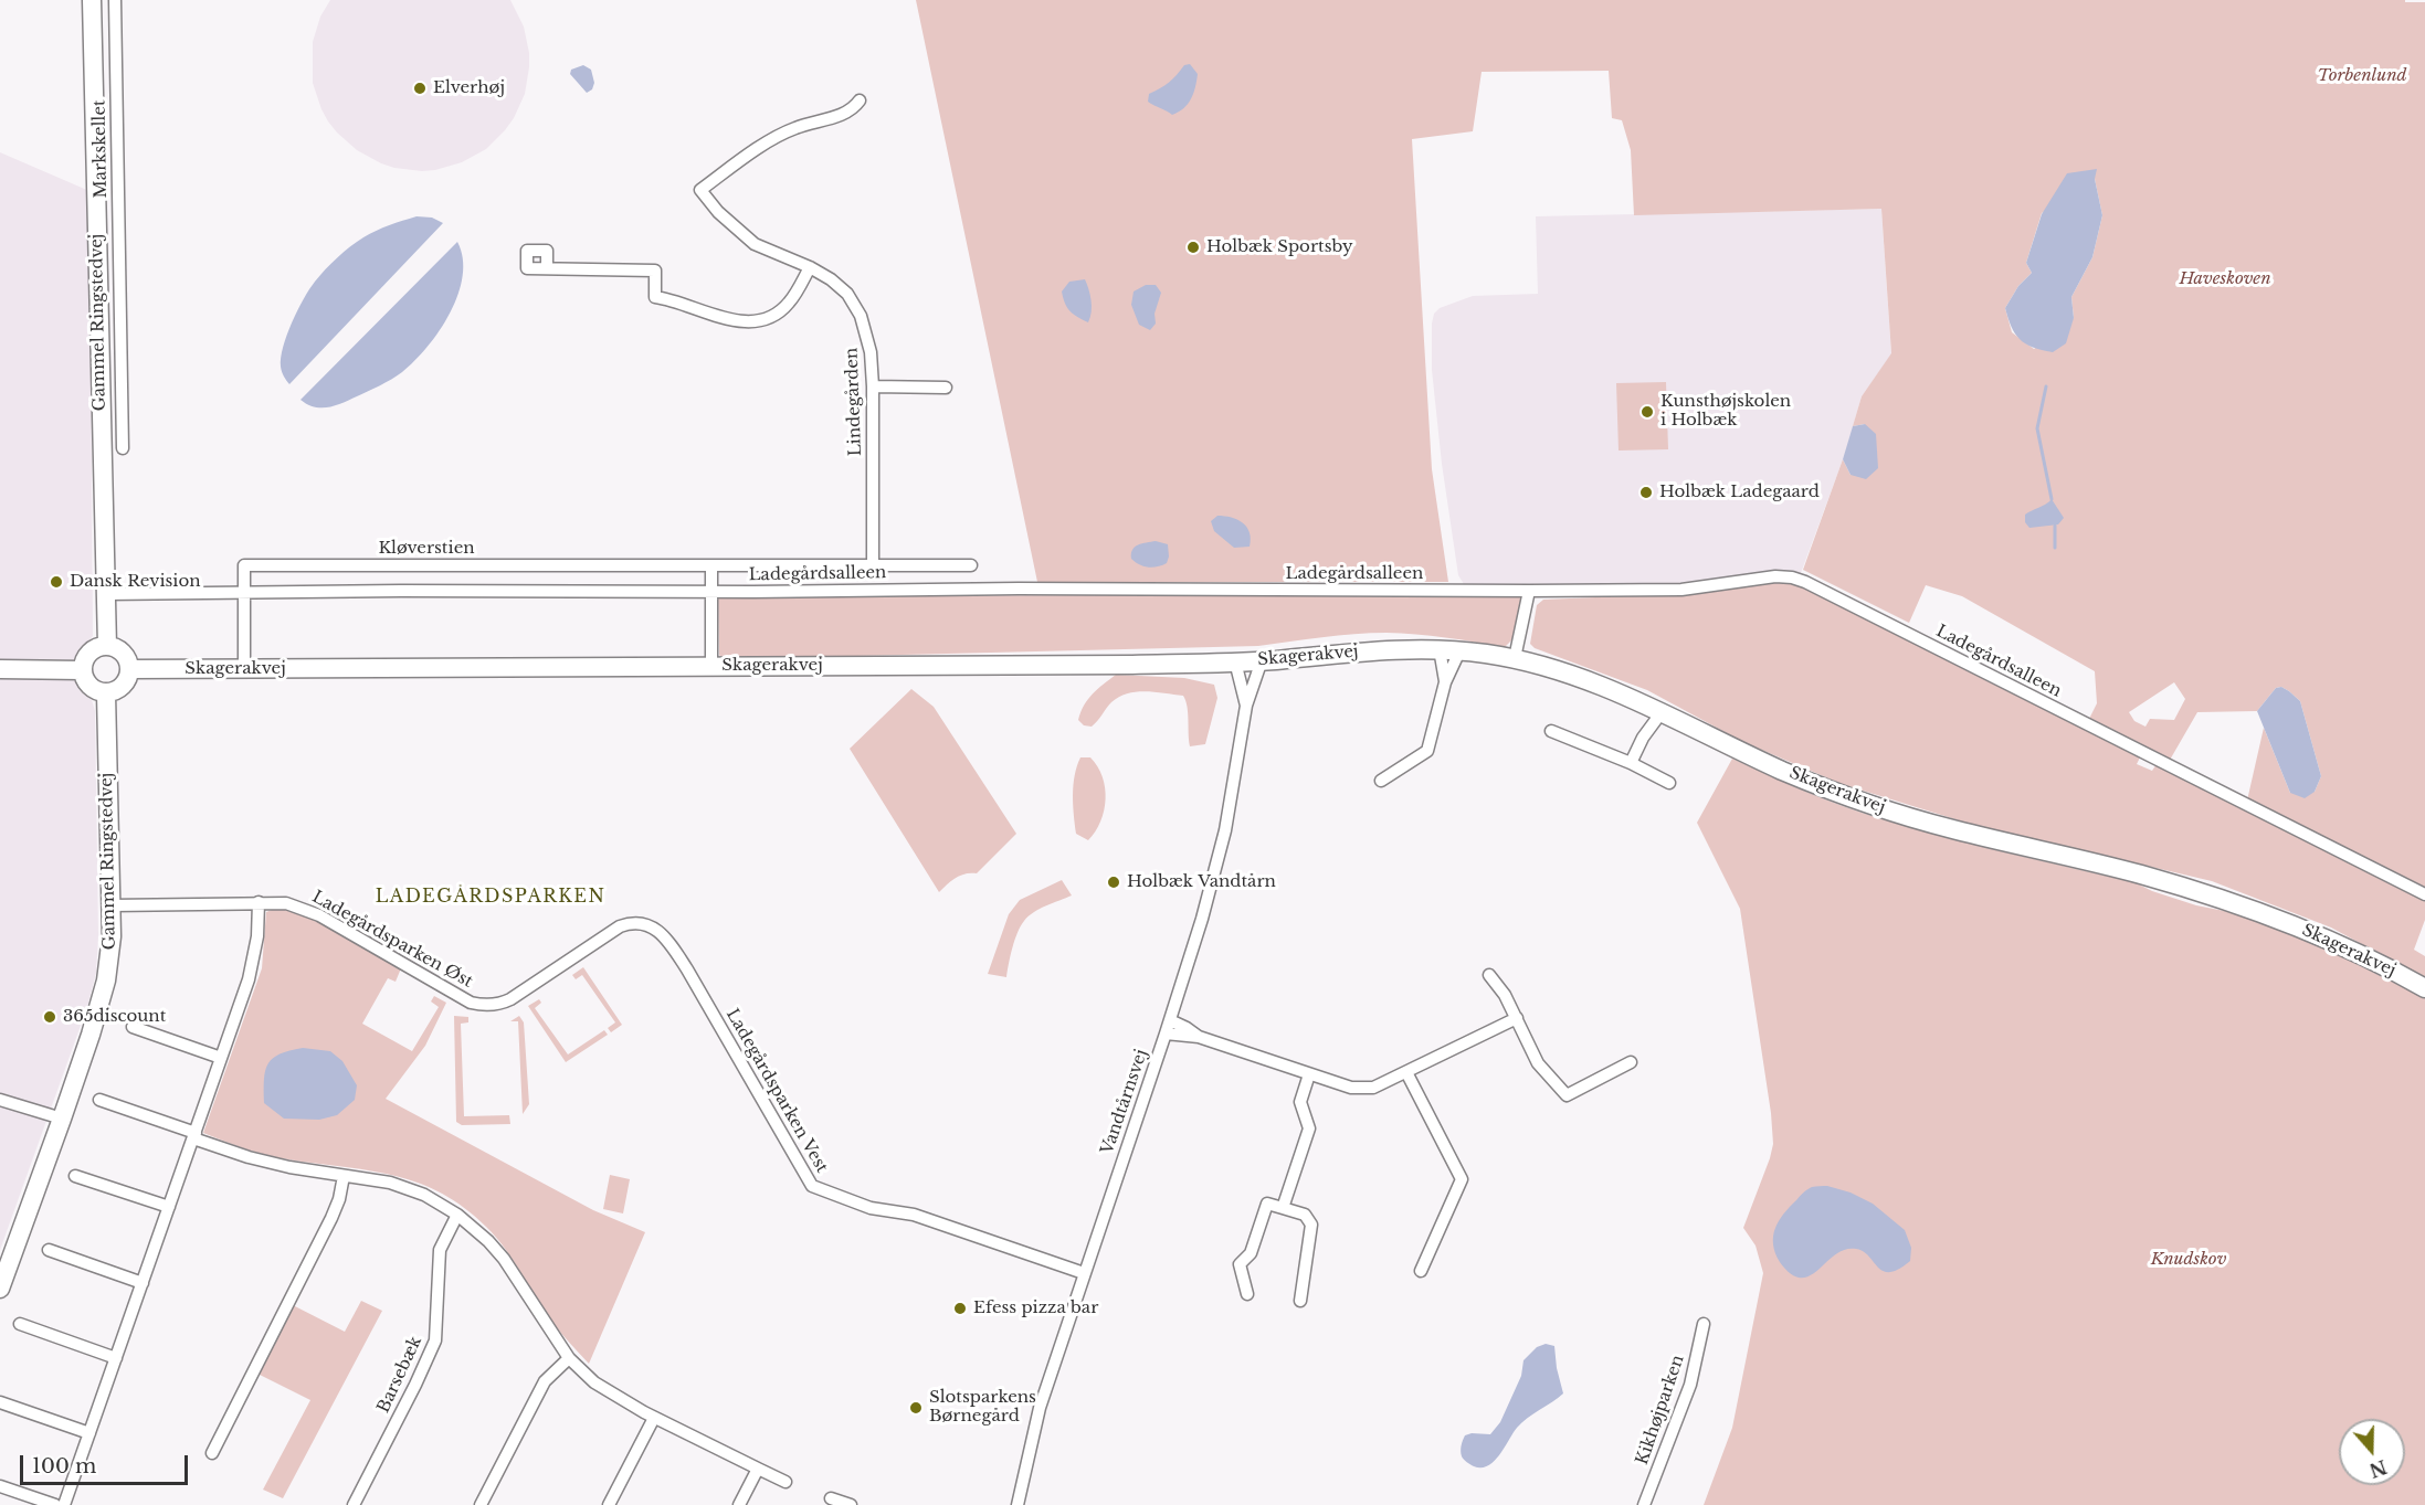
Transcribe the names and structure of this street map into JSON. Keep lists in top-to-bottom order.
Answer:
{
  "streets": {
    "street": [
      "Markskellet",
      "Gammel Ringstedvej",
      "Lindegården",
      "Kløverstien",
      "Ladegårdsalleen",
      "Skagerakvej",
      "Ladegårdsparken Øst",
      "Ladegårdsparken Vest",
      "Vandtårnsvej",
      "Barsebæk",
      "Kikhøjparken"
    ]
  },
  "crossings": [
    ["Gammel Ringstedvej", "Ladegårdsalleen"],
    ["Gammel Ringstedvej", "Skagerakvej"],
    ["Gammel Ringstedvej", "Ladegårdsparken Øst"],
    ["Lindegården", "Kløverstien"],
    ["Kløverstien", "Ladegårdsalleen"],
    ["Kløverstien", "Skagerakvej"],
    ["Skagerakvej", "Vandtårnsvej"],
    ["Ladegårdsparken Øst", "Ladegårdsparken Vest"],
    ["Ladegårdsparken Vest", "Vandtårnsvej"]
  ],
  "districts": ["LADEGÅRDSPARKEN"],
  "parks": ["Torbenlund", "Haveskoven", "Knudskov"],
  "places": [
    "Elverhøj",
    "Holbæk Sportsby",
    "Kunsthøjskolen i Holbæk",
    "Holbæk Ladegaard",
    "Dansk Revision",
    "Holbæk Vandtårn",
    "365discount",
    "Efess pizza bar",
    "Slotsparkens Børnegård"
  ],
  "scale_bar": "100 m",
  "north": "bottom"
}
